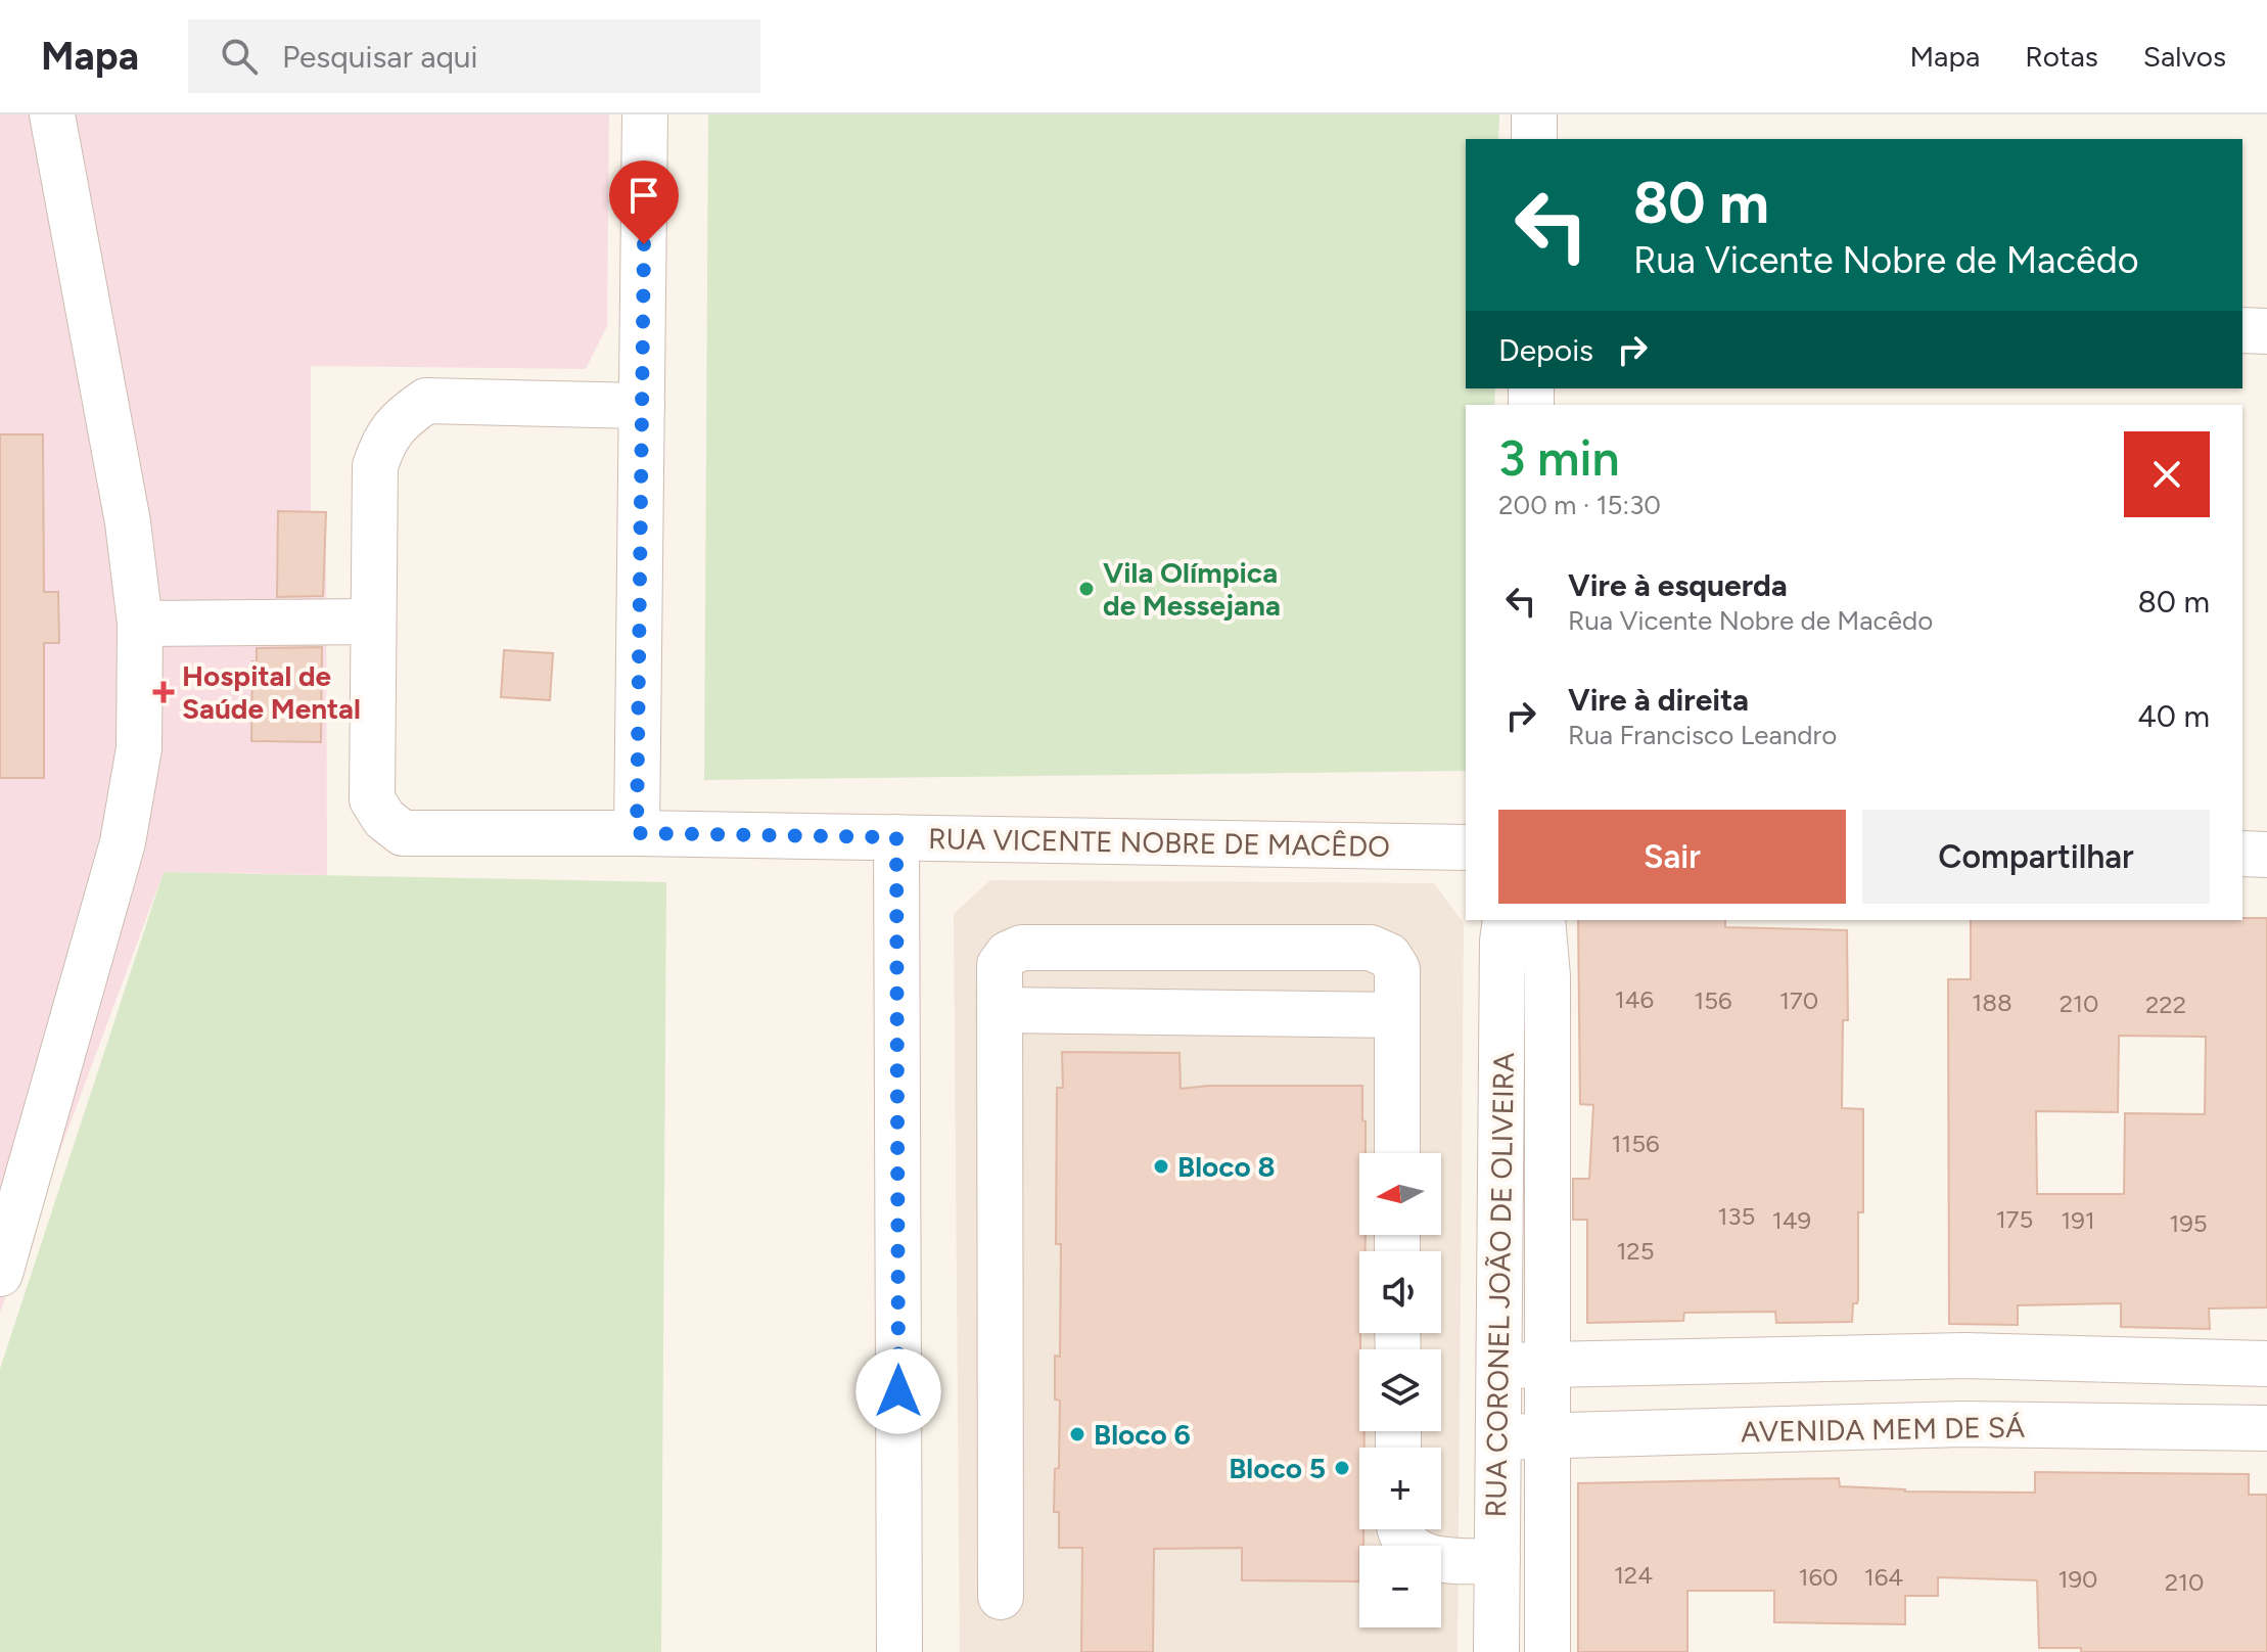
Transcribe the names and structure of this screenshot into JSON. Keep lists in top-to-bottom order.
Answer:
{
  "streets": {
    "street": ["RUA VICENTE NOBRE DE MACÊDO", "RUA CORONEL JOÃO DE OLIVEIRA", "AVENIDA MEM DE SÁ"]
  },
  "crossings": [
    ["RUA CORONEL JOÃO DE OLIVEIRA", "AVENIDA MEM DE SÁ"]
  ],
  "places": {
    "other": [
      "Vila Olímpica de Messejana",
      "Bloco 8",
      "Bloco 6",
      "Bloco 5"
    ],
    "health": ["Hospital de Saúde Mental"]
  },
  "house_numbers": [
    "146",
    "156",
    "170",
    "188",
    "210",
    "222",
    "1156",
    "135",
    "175",
    "149",
    "191",
    "195",
    "125",
    "124",
    "160",
    "164",
    "190",
    "210"
  ],
  "north": "left",
  "page": {
    "header": "Mapa",
    "search": "Pesquisar aqui",
    "nav": ["Mapa", "Rotas", "Salvos"],
    "turn": ["80 m", "Rua Vicente Nobre de Macêdo"],
    "then": "Depois",
    "heading": ["3 min", "200 m · 15:30"],
    "list": [
      {
        "name": "Vire à esquerda",
        "note": "Rua Vicente Nobre de Macêdo",
        "value": "80 m"
      },
      {
        "name": "Vire à direita",
        "note": "Rua Francisco Leandro",
        "value": "40 m"
      }
    ],
    "buttons": ["Sair", "Compartilhar"],
    "map_buttons": ["+", "−"]
  }
}
